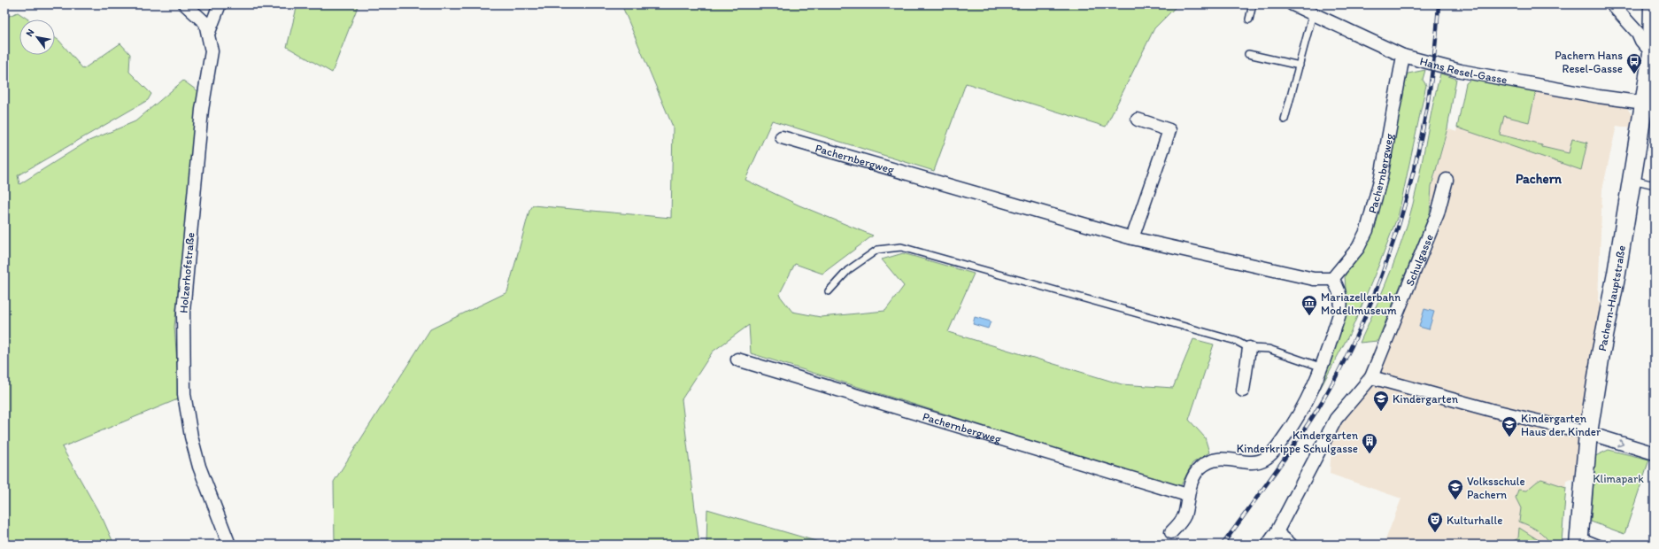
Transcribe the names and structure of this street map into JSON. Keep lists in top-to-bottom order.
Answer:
{
  "streets": {
    "main road": ["Pachern-Hauptstraße"],
    "street": [
      "Hans Resel-Gasse",
      "Pachernbergweg",
      "Schulgasse",
      "Holzerhofstraße"
    ]
  },
  "crossings": [
    ["Hans Resel-Gasse", "Pachernbergweg"],
    ["Hans Resel-Gasse", "Pachern-Hauptstraße"]
  ],
  "districts": ["Pachern"],
  "parks": ["Klimapark"],
  "places": {
    "bus stop": ["Pachern Hans Resel-Gasse"],
    "museum": ["Mariazellerbahn Modellmuseum"],
    "school or university": ["Kindergarten", "Kindergarten Haus der Kinder", "Volksschule Pachern"],
    "building": ["Kindergarten Kinderkrippe Schulgasse"],
    "theatre": ["Kulturhalle"]
  },
  "north": "top left"
}
